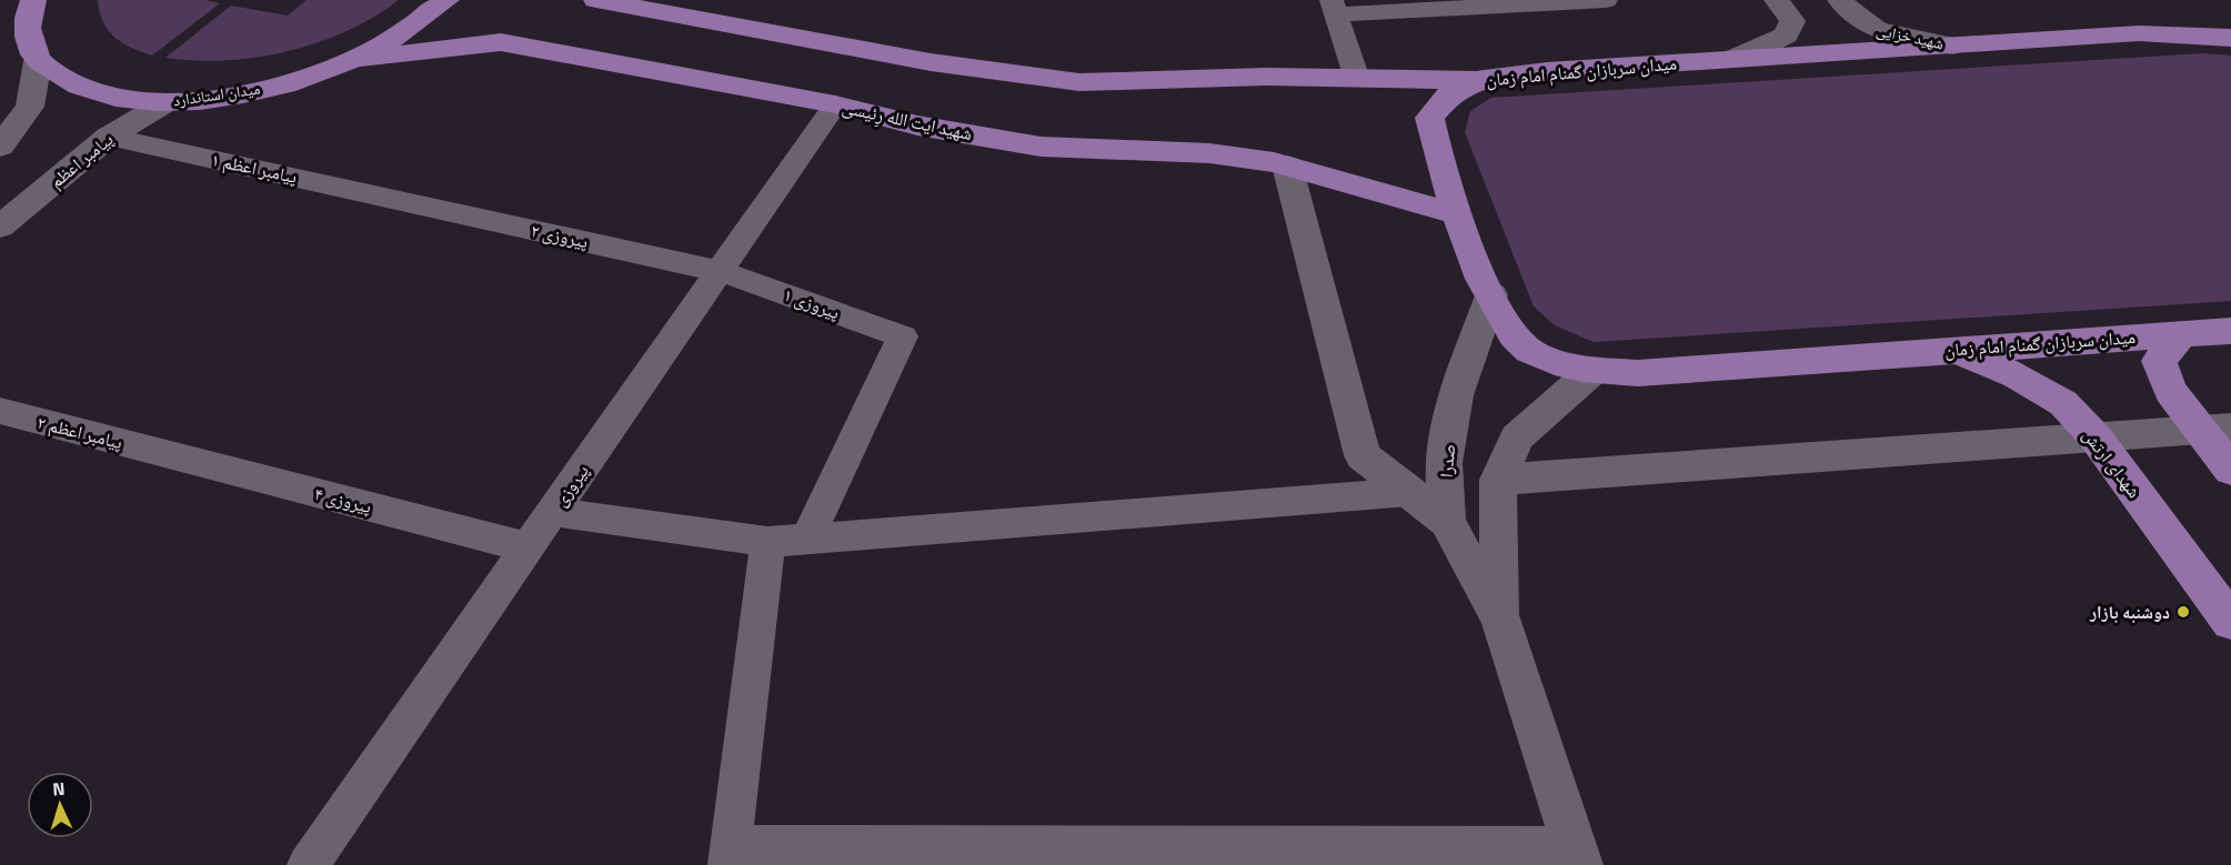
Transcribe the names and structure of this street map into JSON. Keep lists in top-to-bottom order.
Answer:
{
  "streets": {
    "main road": [
      "میدان سربازان گمنام امام زمان",
      "میدان استاندارد",
      "شهید ایت الله رِئیسی",
      "شهدای ارتش"
    ],
    "street": [
      "شهید خزایی",
      "پیامبر اعظم",
      "پیامبر اعظم ۱",
      "پیروزی ۲",
      "پیروزی ۱",
      "پیامبر اعظم ۲",
      "صدرا",
      "پیروزی",
      "پیروزی ۴"
    ]
  },
  "crossings": [
    ["شهید خزایی", "میدان سربازان گمنام امام زمان"],
    ["میدان سربازان گمنام امام زمان", "شهید ایت الله رِئیسی"],
    ["میدان سربازان گمنام امام زمان", "صدرا"],
    ["میدان سربازان گمنام امام زمان", "شهدای ارتش"],
    ["میدان استاندارد", "شهید ایت الله رِئیسی"],
    ["میدان استاندارد", "پیامبر اعظم"],
    ["شهید ایت الله رِئیسی", "پیروزی"],
    ["پیامبر اعظم", "پیامبر اعظم ۱"],
    ["پیامبر اعظم ۱", "پیروزی ۲"],
    ["پیروزی ۲", "پیروزی ۱"],
    ["پیروزی ۲", "پیروزی"],
    ["پیروزی ۱", "پیروزی"],
    ["پیامبر اعظم ۲", "پیروزی ۴"],
    ["پیروزی", "پیروزی ۴"]
  ],
  "places": ["دوشنبه بازار"],
  "north": "top"
}
